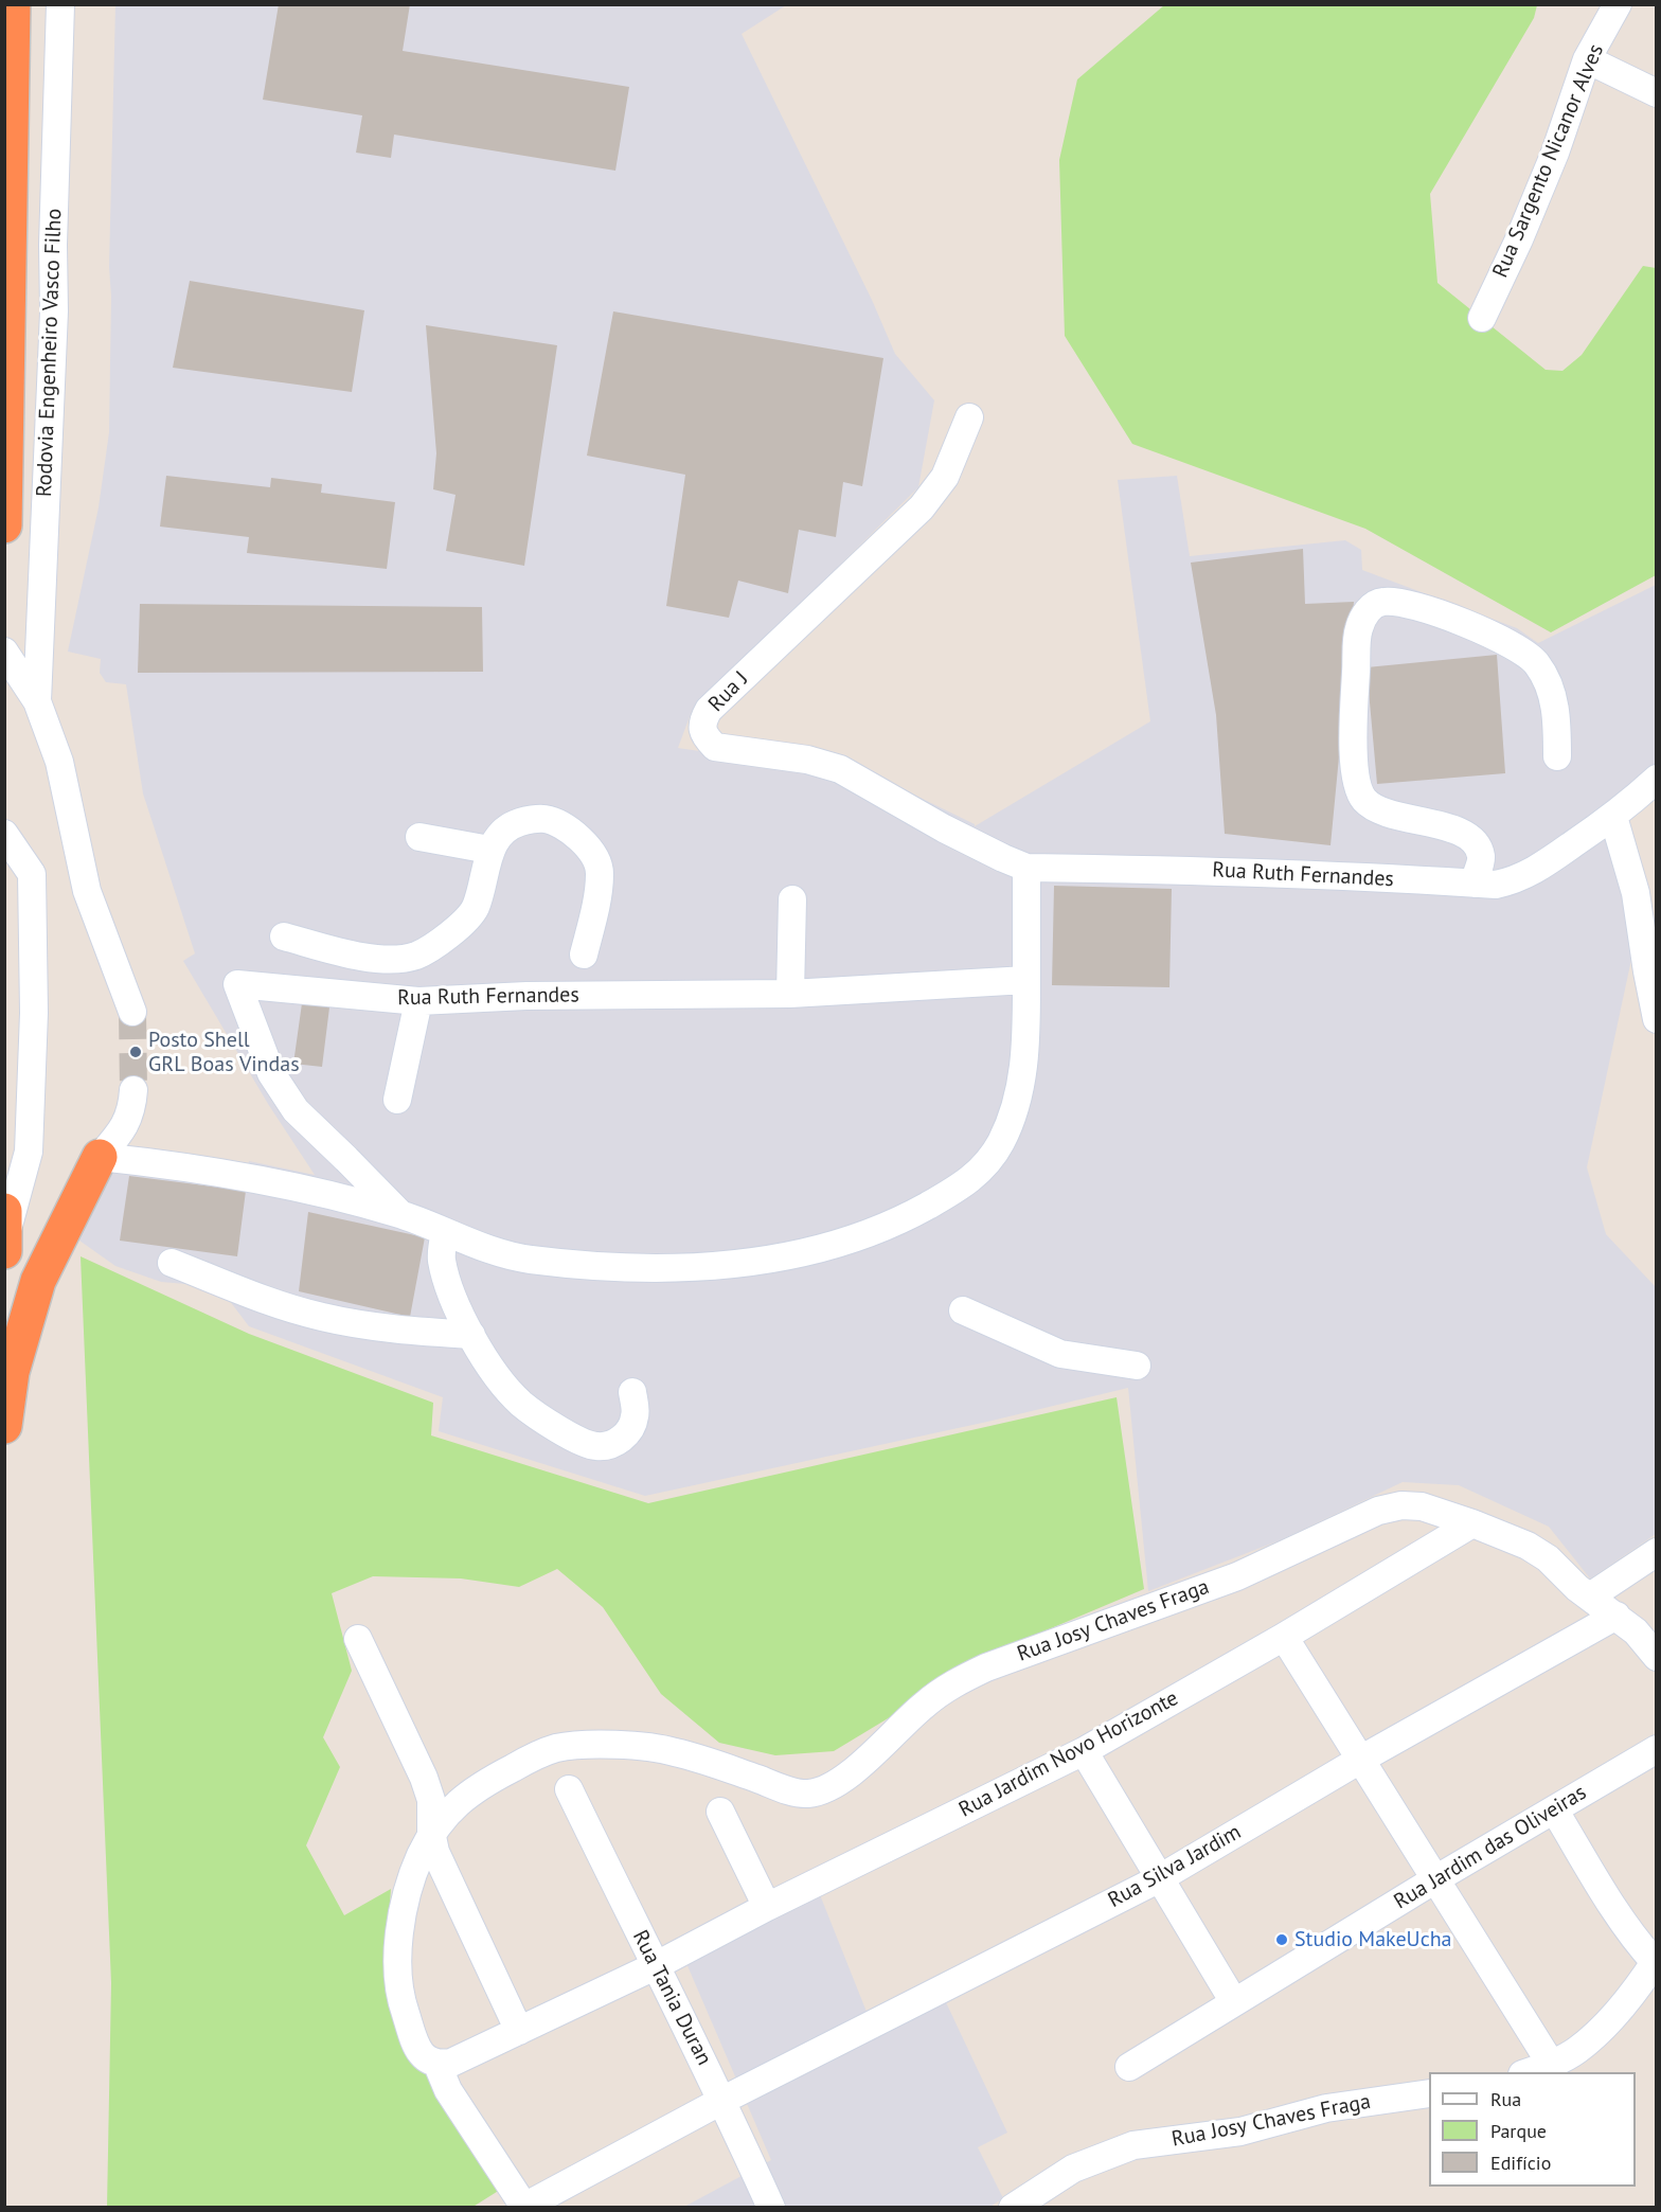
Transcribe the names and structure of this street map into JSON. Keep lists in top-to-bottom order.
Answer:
{
  "streets": {
    "highway": ["Rodovia Engenheiro Vasco Filho"],
    "street": [
      "Rua Sargento Nicanor Alves",
      "Rua J",
      "Rua Ruth Fernandes",
      "Rua Josy Chaves Fraga",
      "Rua Jardim Novo Horizonte",
      "Rua Jardim das Oliveiras",
      "Rua Silva Jardim",
      "Rua Tania Duran"
    ]
  },
  "crossings": [
    ["Rua J", "Rua Ruth Fernandes"],
    ["Rua Josy Chaves Fraga", "Rua Jardim Novo Horizonte"],
    ["Rua Josy Chaves Fraga", "Rua Silva Jardim"],
    ["Rua Jardim Novo Horizonte", "Rua Tania Duran"],
    ["Rua Silva Jardim", "Rua Tania Duran"]
  ],
  "places": ["Posto Shell GRL Boas Vindas", "Studio MakeUcha"],
  "legend": ["Rua", "Parque", "Edifício"]
}
